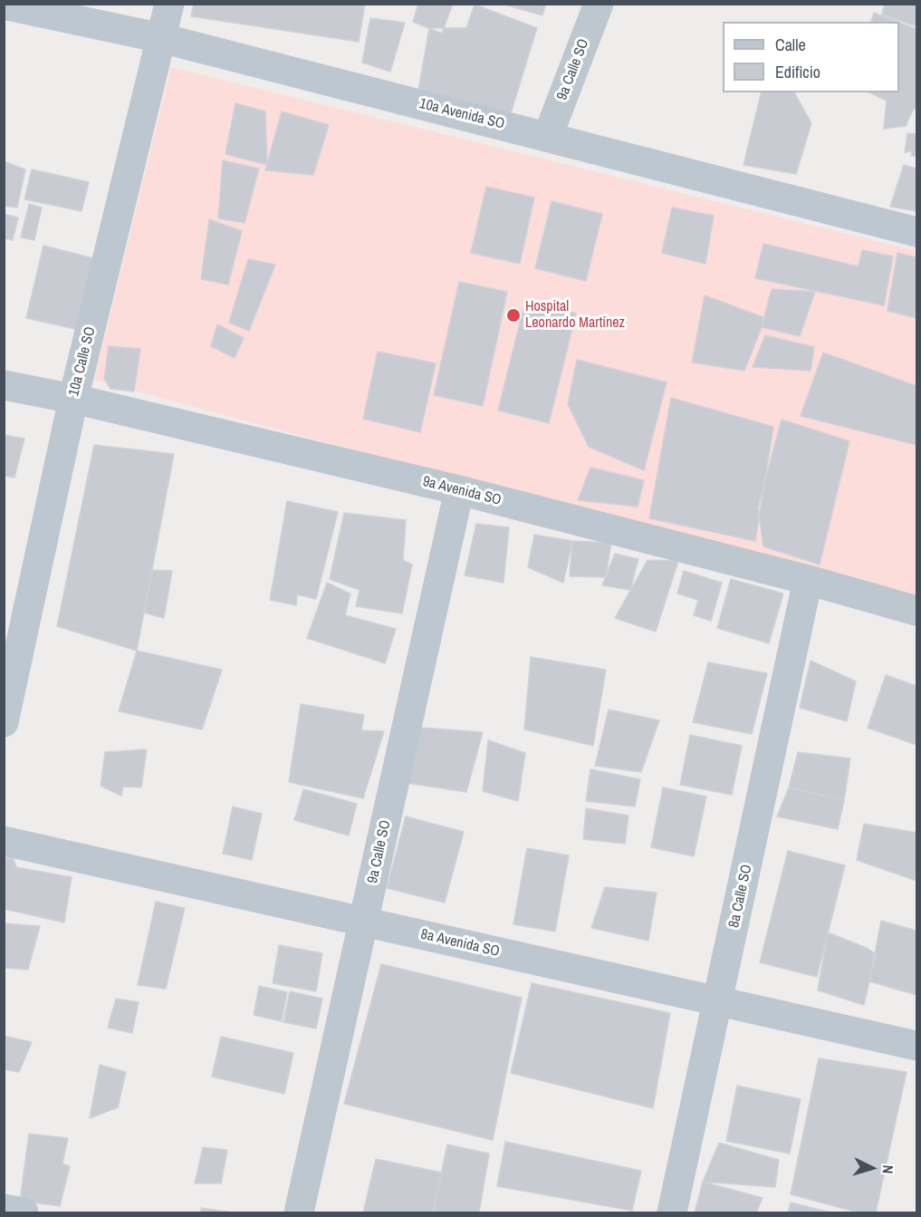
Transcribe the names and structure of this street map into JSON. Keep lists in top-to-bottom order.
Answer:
{
  "streets": {
    "street": [
      "9a Calle SO",
      "10a Avenida SO",
      "10a Calle SO",
      "9a Avenida SO",
      "8a Calle SO",
      "8a Avenida SO"
    ]
  },
  "crossings": [
    ["9a Calle SO", "10a Avenida SO"],
    ["9a Calle SO", "9a Avenida SO"],
    ["9a Calle SO", "8a Avenida SO"],
    ["10a Avenida SO", "10a Calle SO"],
    ["10a Calle SO", "9a Avenida SO"],
    ["9a Avenida SO", "8a Calle SO"],
    ["8a Calle SO", "8a Avenida SO"]
  ],
  "places": ["Hospital Leonardo Martínez"],
  "legend": ["Calle", "Edificio"],
  "north": "right"
}
